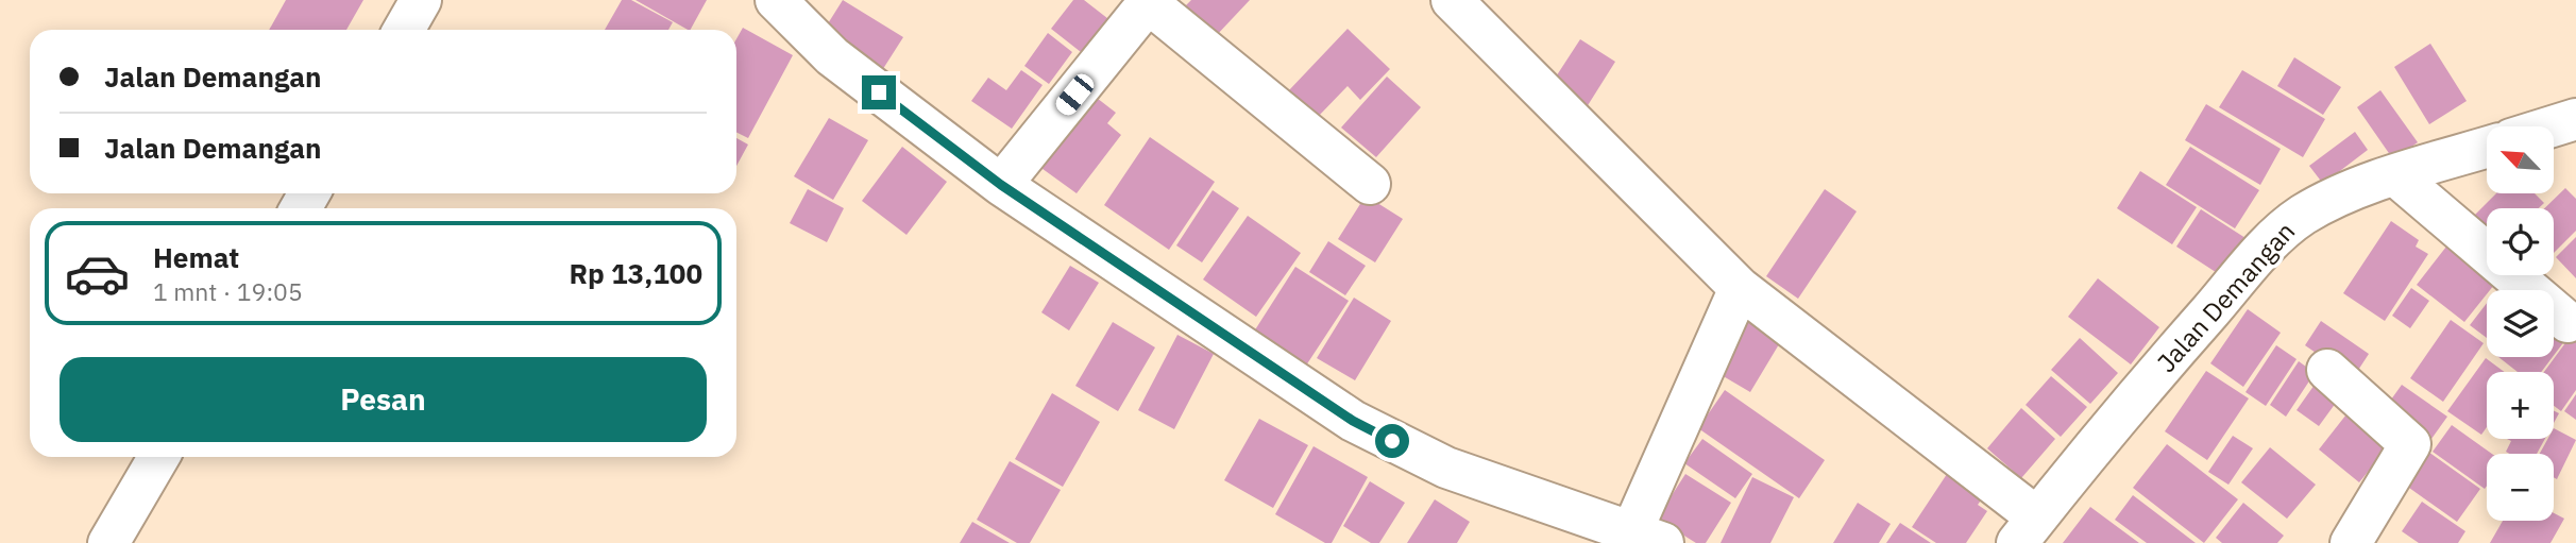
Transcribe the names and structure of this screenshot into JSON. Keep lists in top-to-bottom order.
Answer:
{
  "streets": {
    "street": ["Jalan Demangan"]
  },
  "north": "top left",
  "page": {
    "banner": ["Jalan Demangan", "Jalan Demangan"],
    "map_buttons": ["+", "−"],
    "list": [
      {
        "name": "Hemat",
        "note": "1 mnt · 19:05",
        "value": "Rp 13,100"
      }
    ],
    "buttons": "Pesan"
  }
}
